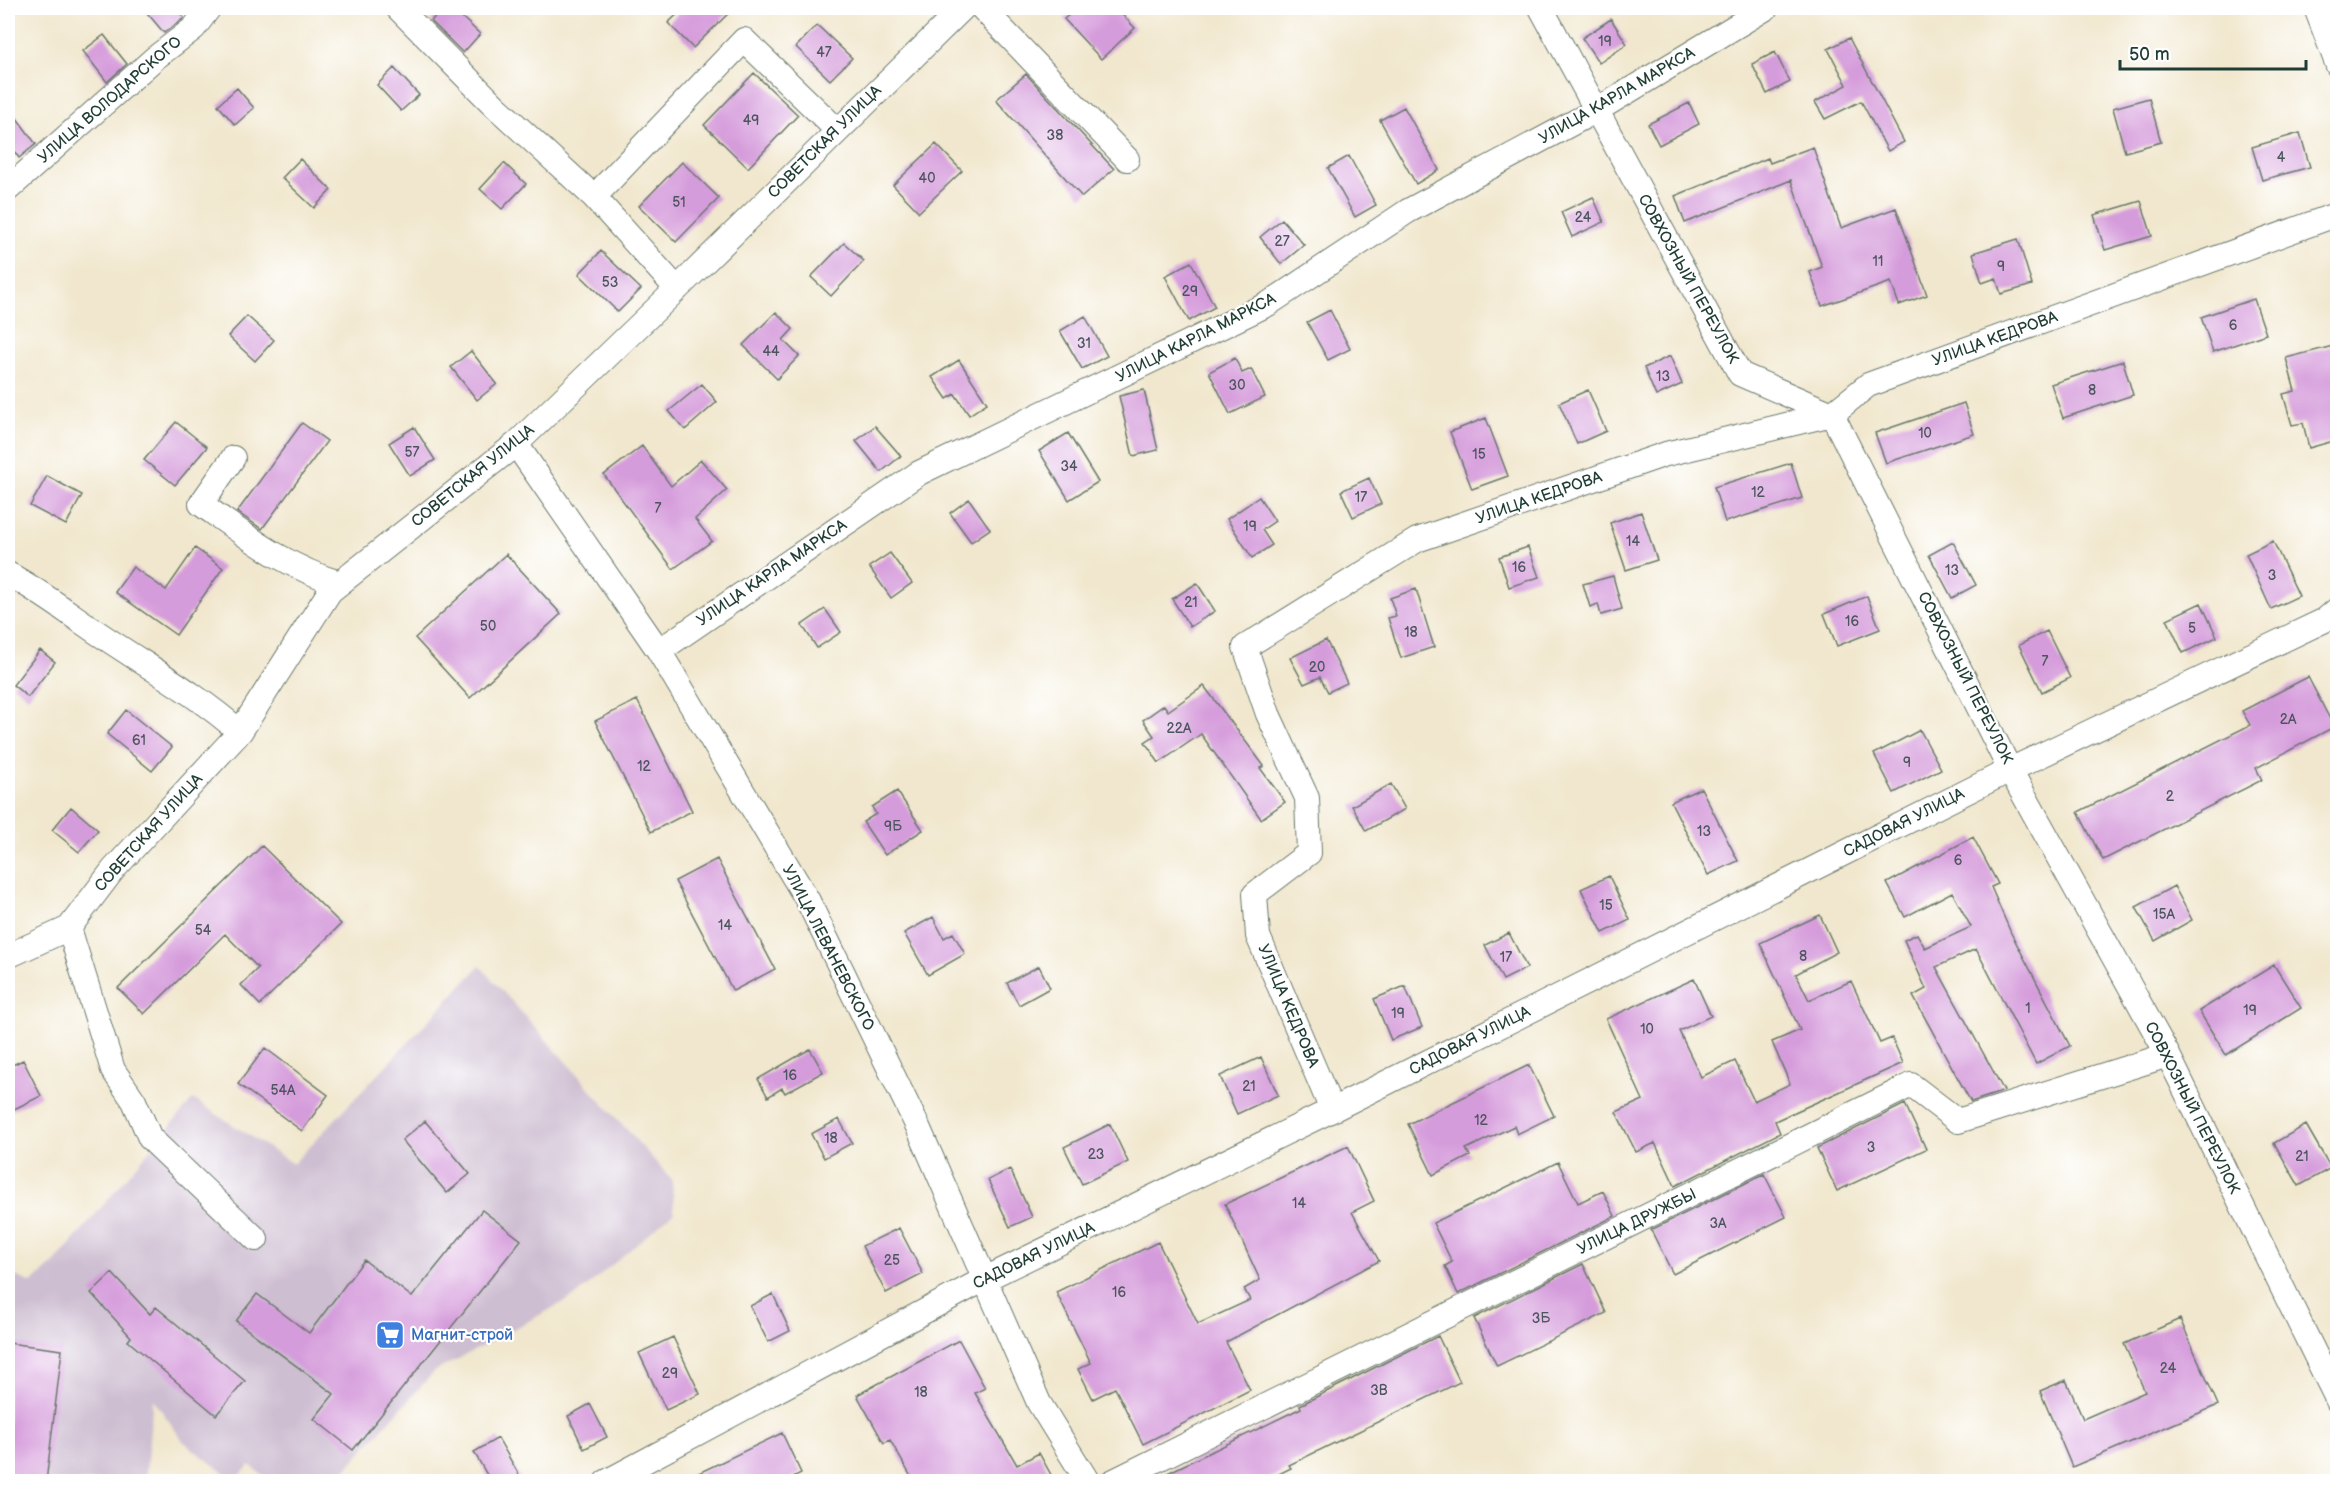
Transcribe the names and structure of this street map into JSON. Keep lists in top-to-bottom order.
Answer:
{
  "streets": {
    "street": [
      "УЛИЦА КАРЛА МАРКСА",
      "УЛИЦА ВОЛОДАРСКОГО",
      "СОВЕТСКАЯ УЛИЦА",
      "СОВХОЗНЫЙ ПЕРЕУЛОК",
      "УЛИЦА КЕДРОВА",
      "САДОВАЯ УЛИЦА",
      "УЛИЦА ЛЕВАНЕВСКОГО",
      "УЛИЦА ДРУЖБЫ"
    ]
  },
  "crossings": [
    ["УЛИЦА КАРЛА МАРКСА", "СОВХОЗНЫЙ ПЕРЕУЛОК"],
    ["УЛИЦА КАРЛА МАРКСА", "УЛИЦА ЛЕВАНЕВСКОГО"],
    ["СОВЕТСКАЯ УЛИЦА", "УЛИЦА ЛЕВАНЕВСКОГО"],
    ["СОВХОЗНЫЙ ПЕРЕУЛОК", "УЛИЦА КЕДРОВА"],
    ["СОВХОЗНЫЙ ПЕРЕУЛОК", "САДОВАЯ УЛИЦА"],
    ["СОВХОЗНЫЙ ПЕРЕУЛОК", "УЛИЦА ДРУЖБЫ"],
    ["УЛИЦА КЕДРОВА", "САДОВАЯ УЛИЦА"],
    ["САДОВАЯ УЛИЦА", "УЛИЦА ЛЕВАНЕВСКОГО"]
  ],
  "places": {
    "supermarket": ["Магнит-строй"]
  },
  "house_numbers": [
    "19",
    "47",
    "49",
    "38",
    "4",
    "40",
    "51",
    "24",
    "27",
    "11",
    "9",
    "53",
    "29",
    "6",
    "31",
    "44",
    "13",
    "30",
    "8",
    "10",
    "57",
    "15",
    "34",
    "12",
    "17",
    "7",
    "19",
    "14",
    "16",
    "13",
    "3",
    "21",
    "16",
    "50",
    "5",
    "18",
    "7",
    "20",
    "2А",
    "22А",
    "61",
    "9",
    "12",
    "2",
    "9Б",
    "13",
    "6",
    "15",
    "15А",
    "14",
    "54",
    "8",
    "17",
    "1",
    "19",
    "19",
    "10",
    "16",
    "21",
    "54А",
    "12",
    "18",
    "3",
    "23",
    "21",
    "14",
    "3А",
    "25",
    "16",
    "3Б",
    "24",
    "29",
    "3В",
    "18"
  ],
  "scale_bar": "50 m"
}
